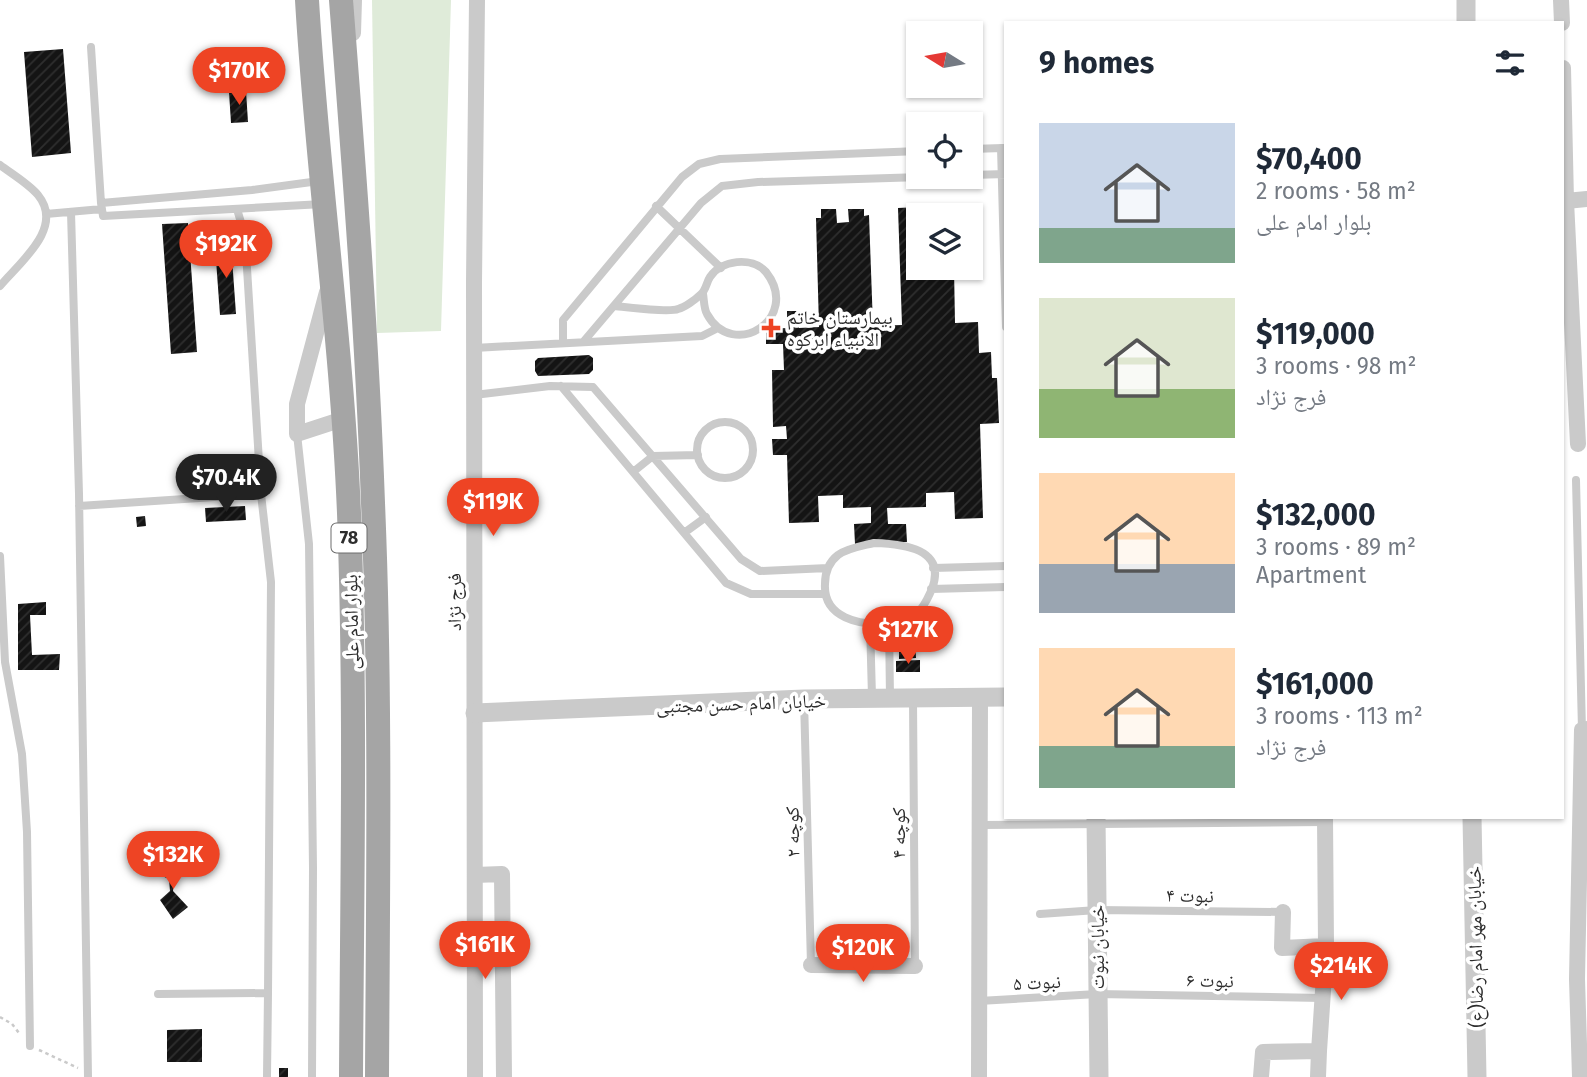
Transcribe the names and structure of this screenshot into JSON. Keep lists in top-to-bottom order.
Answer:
{
  "streets": {
    "main road": ["78", "بلوار امام علی"],
    "street": [
      "فرج نژاد",
      "خیابان امام حسن مجتبی",
      "خیابان نبوت",
      "خیابان مهر امام رضا(ع)"
    ],
    "lane": [
      "کوچه ۲",
      "کوچه ۴",
      "نبوت ۴",
      "نبوت ۶",
      "نبوت ۵"
    ]
  },
  "crossings": [
    ["فرج نژاد", "خیابان امام حسن مجتبی"],
    ["خیابان امام حسن مجتبی", "کوچه ۲"],
    ["خیابان امام حسن مجتبی", "کوچه ۴"],
    ["نبوت ۴", "خیابان نبوت"],
    ["خیابان نبوت", "نبوت ۶"],
    ["خیابان نبوت", "نبوت ۵"],
    ["نبوت ۶", "نبوت ۵"]
  ],
  "places": {
    "health": ["بیمارستان خاتم الانبیاء ابرکوه"]
  },
  "north": "left",
  "page": {
    "heading": "9 homes",
    "price": [
      "$170K",
      "$192K",
      "$70.4K",
      "$119K",
      "$127K",
      "$132K",
      "$161K",
      "$120K",
      "$214K"
    ],
    "list": [
      {
        "name": "$70,400",
        "note": "2 rooms · 58 m² · بلوار امام علی"
      },
      {
        "name": "$119,000",
        "note": "3 rooms · 98 m² · فرج نژاد"
      },
      {
        "name": "$132,000",
        "note": "3 rooms · 89 m² · Apartment"
      },
      {
        "name": "$161,000",
        "note": "3 rooms · 113 m² · فرج نژاد"
      }
    ]
  }
}
